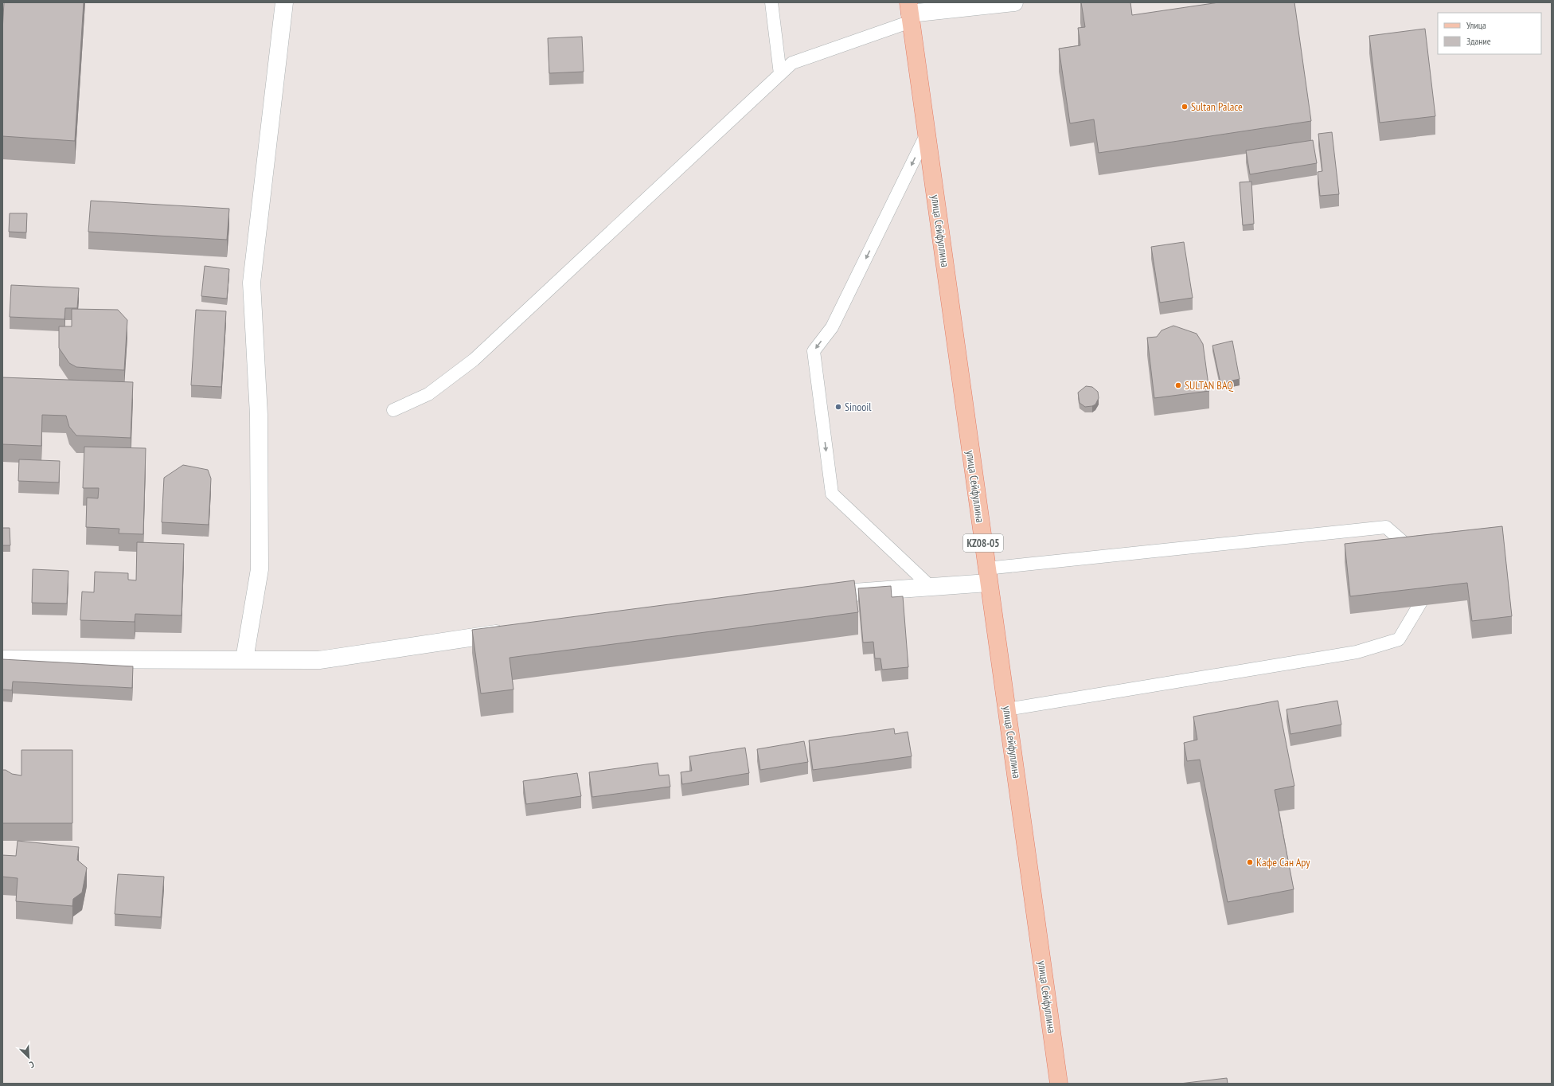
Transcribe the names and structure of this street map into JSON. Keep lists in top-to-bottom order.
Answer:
{
  "streets": {
    "main road": ["улица Сейфуллина", "KZ08-05"]
  },
  "places": [
    "Sultan Palace",
    "SULTAN BAQ",
    "Sinooil",
    "Кафе Сан Ару"
  ],
  "legend": ["Улица", "Здание"],
  "north": "bottom right"
}
